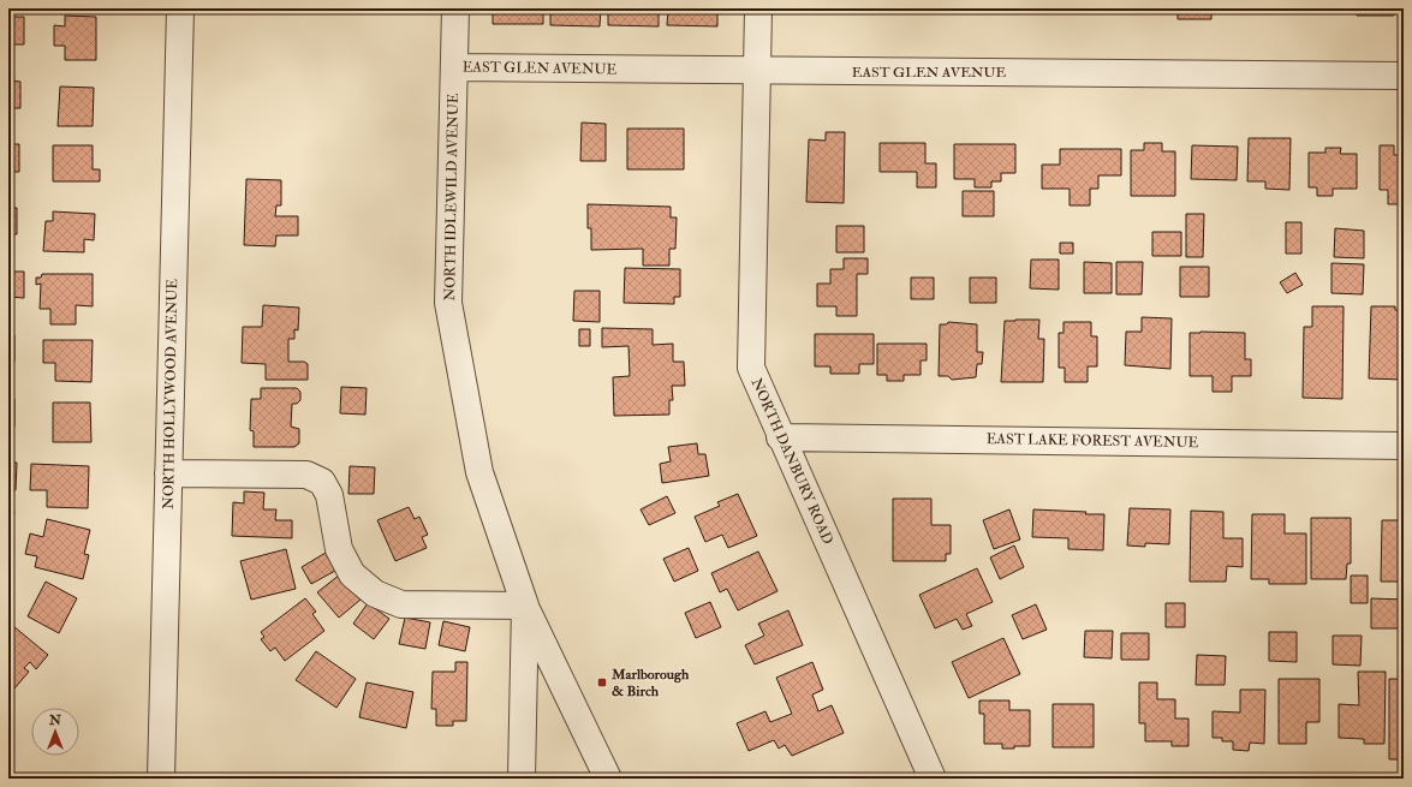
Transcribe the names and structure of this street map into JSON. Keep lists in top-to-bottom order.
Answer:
{
  "streets": {
    "street": [
      "EAST GLEN AVENUE",
      "NORTH IDLEWILD AVENUE",
      "NORTH HOLLYWOOD AVENUE",
      "EAST LAKE FOREST AVENUE",
      "NORTH DANBURY ROAD"
    ]
  },
  "crossings": [
    ["EAST GLEN AVENUE", "NORTH IDLEWILD AVENUE"],
    ["EAST GLEN AVENUE", "NORTH DANBURY ROAD"],
    ["EAST LAKE FOREST AVENUE", "NORTH DANBURY ROAD"]
  ],
  "places": {
    "transit": ["Marlborough & Birch"]
  },
  "north": "top"
}
